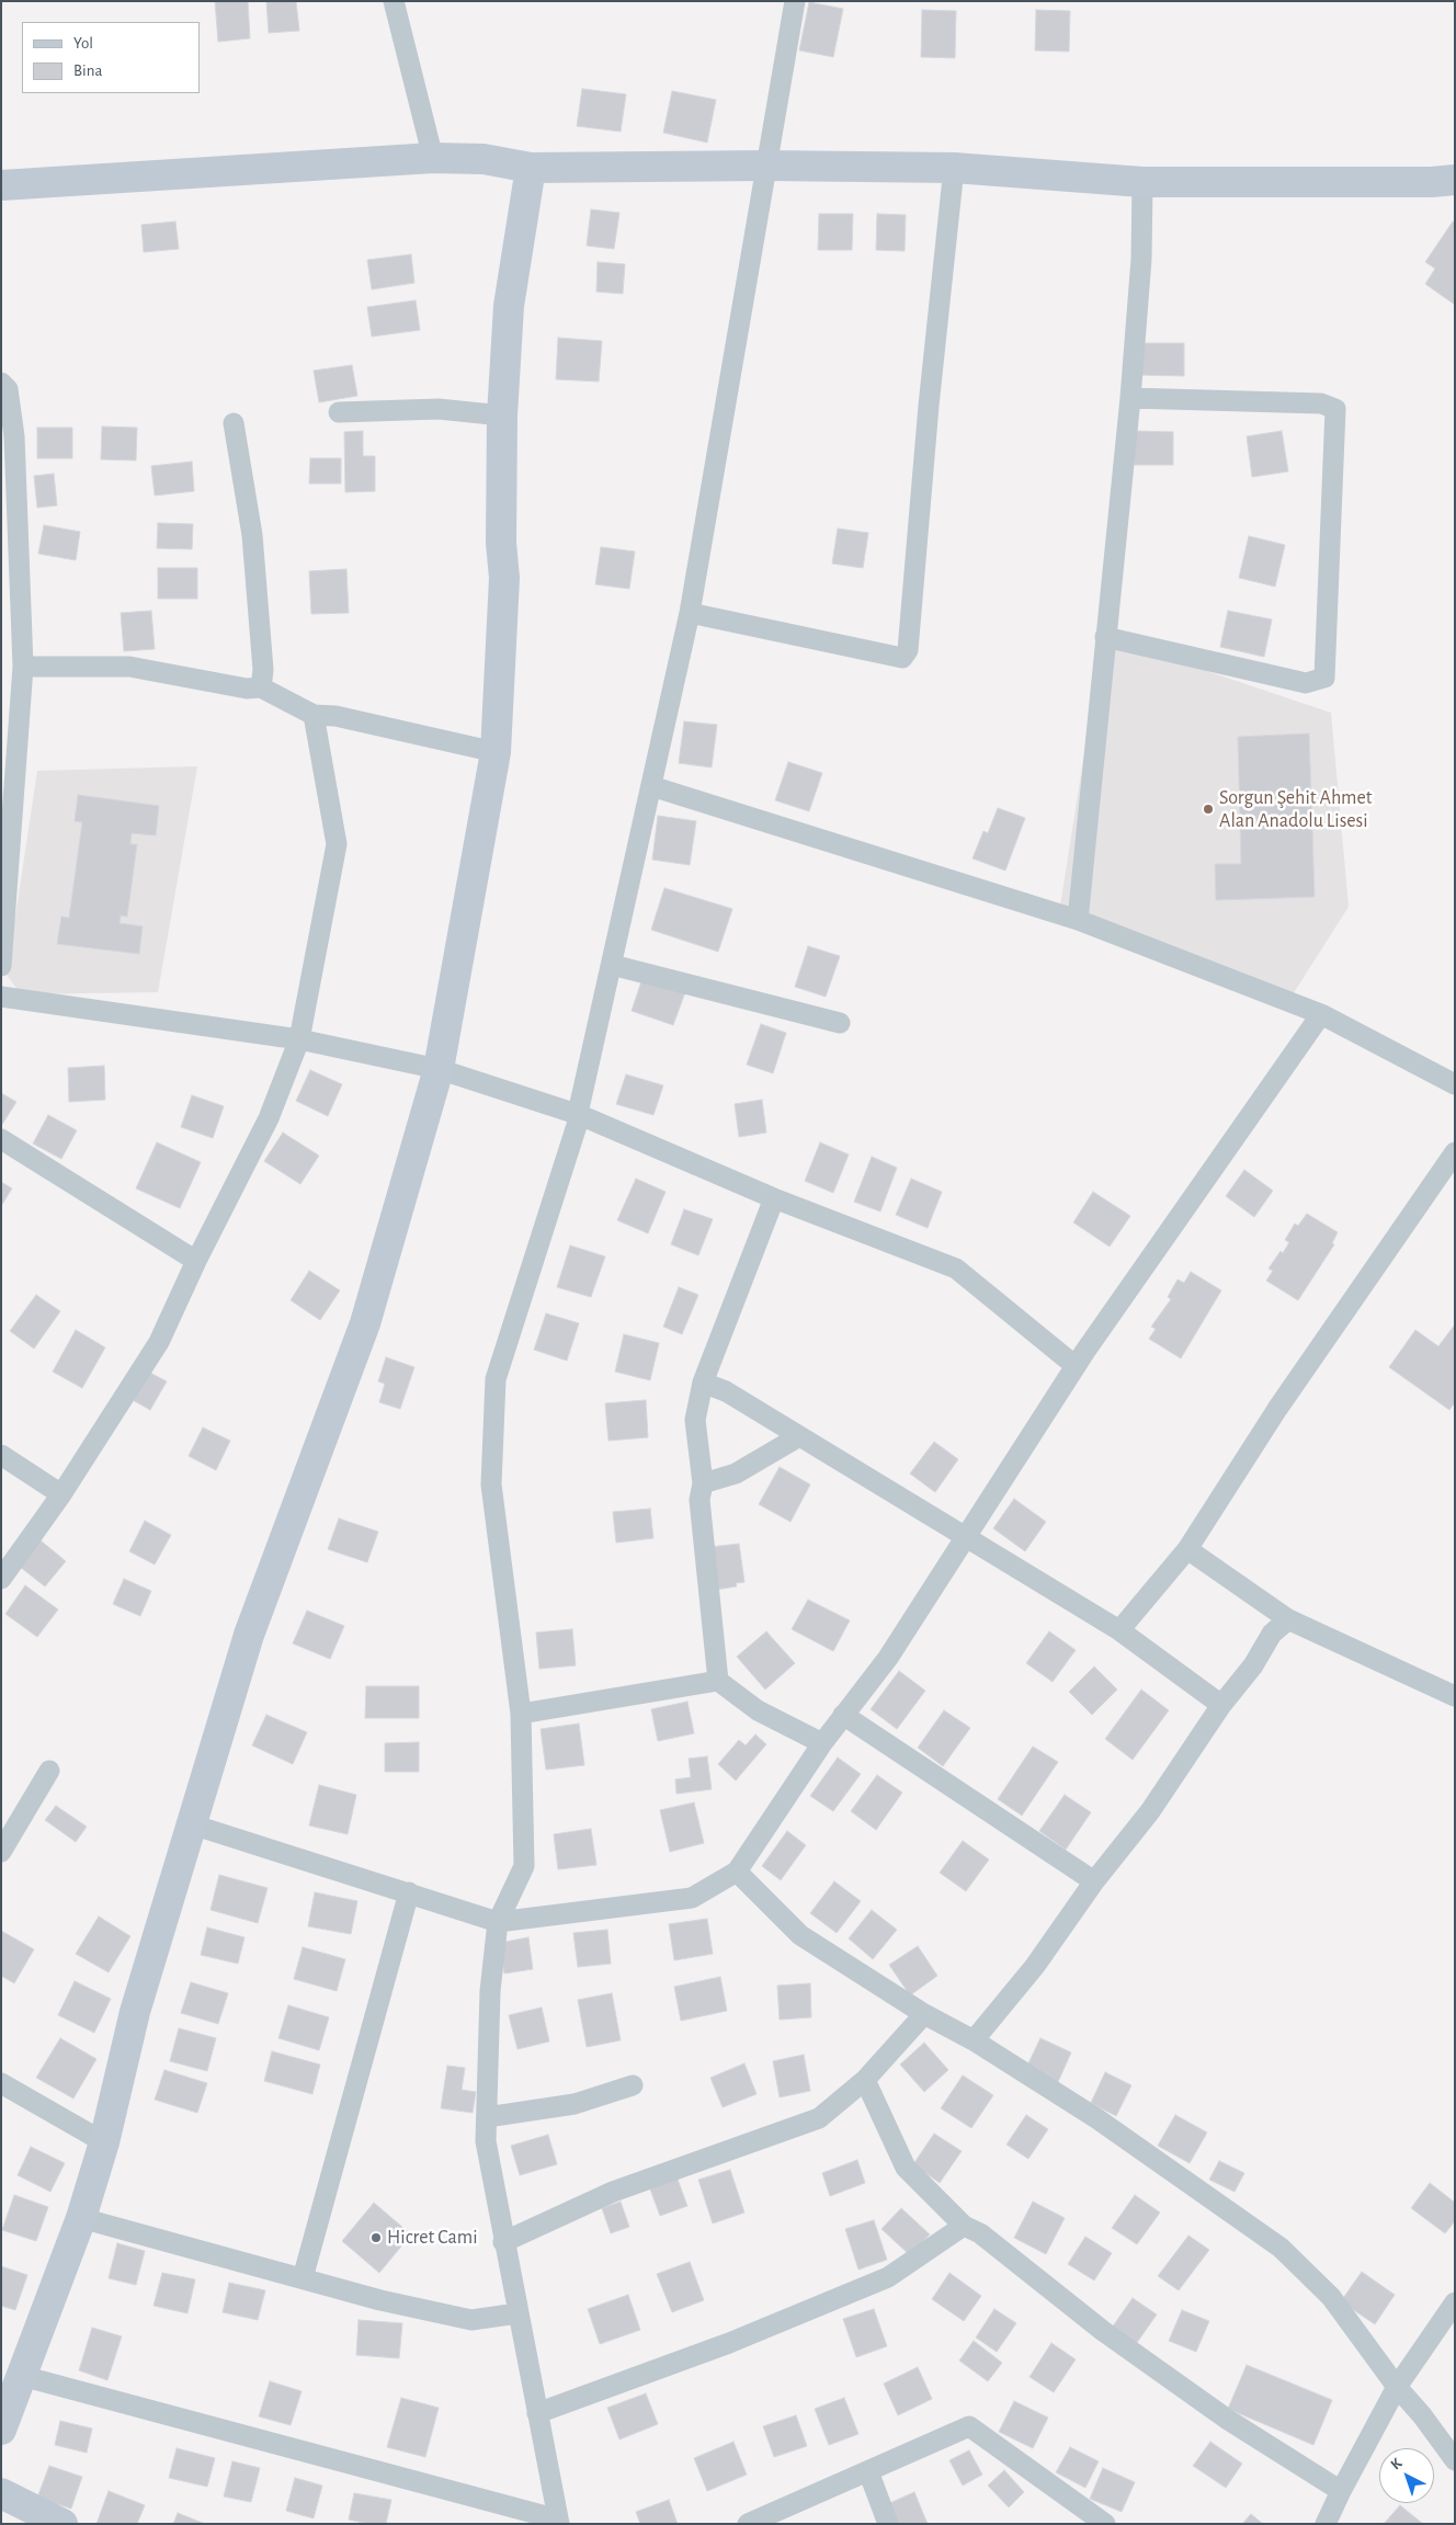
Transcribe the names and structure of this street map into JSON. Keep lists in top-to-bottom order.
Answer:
{
  "places": ["Sorgun Şehit Ahmet Alan Anadolu Lisesi", "Hicret Cami"],
  "legend": ["Yol", "Bina"],
  "north": "top left"
}
